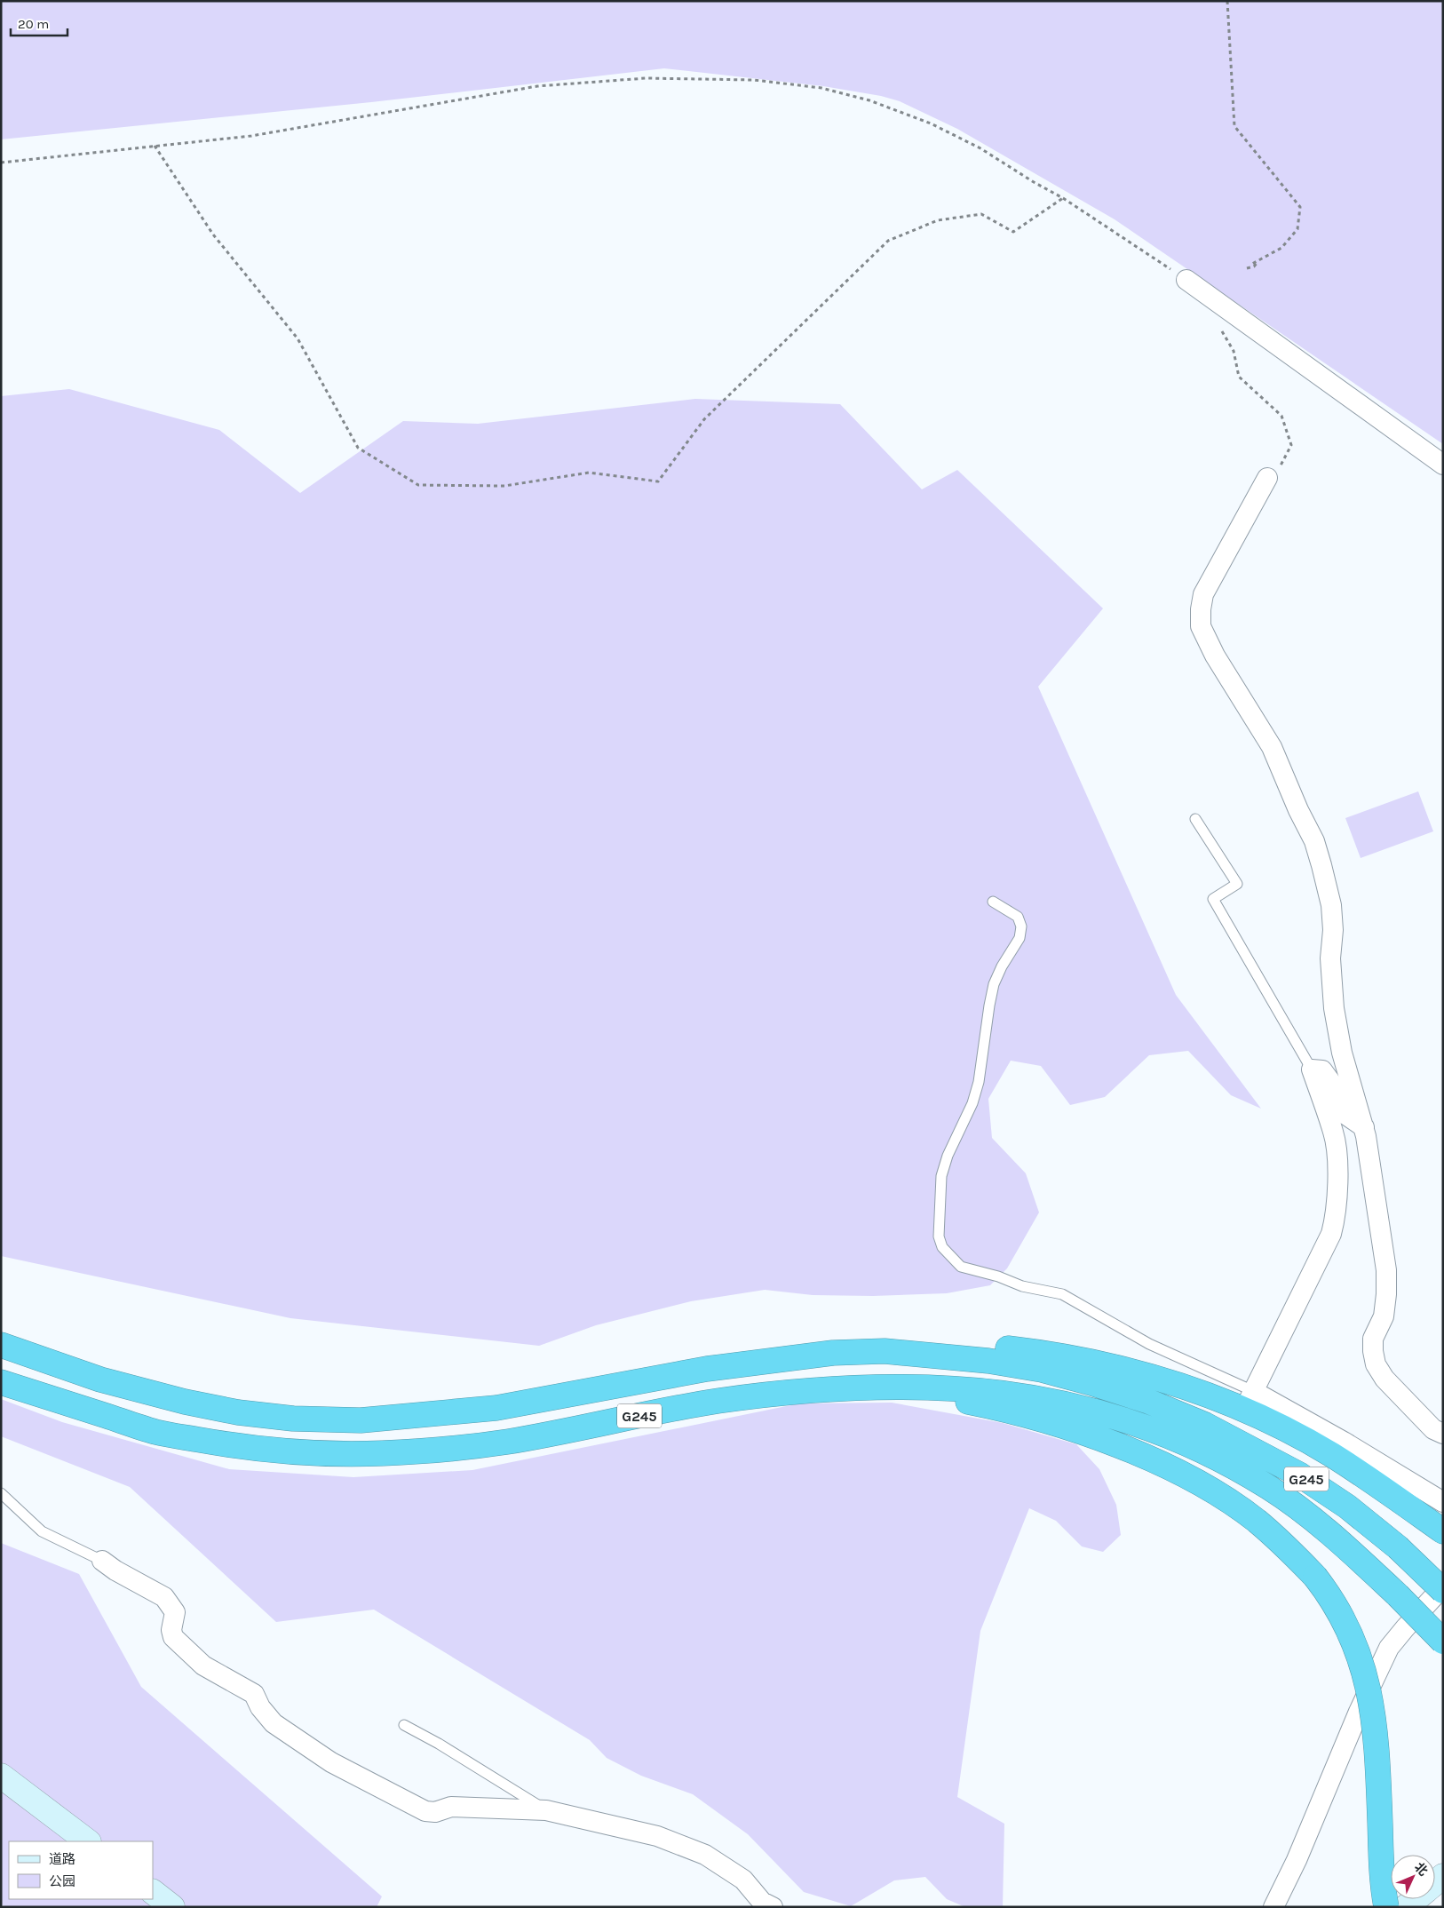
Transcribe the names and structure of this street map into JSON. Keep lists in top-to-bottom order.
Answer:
{
  "streets": {
    "highway": ["G245"]
  },
  "legend": ["道路", "公园"],
  "scale_bar": "20 m",
  "north": "top right"
}
